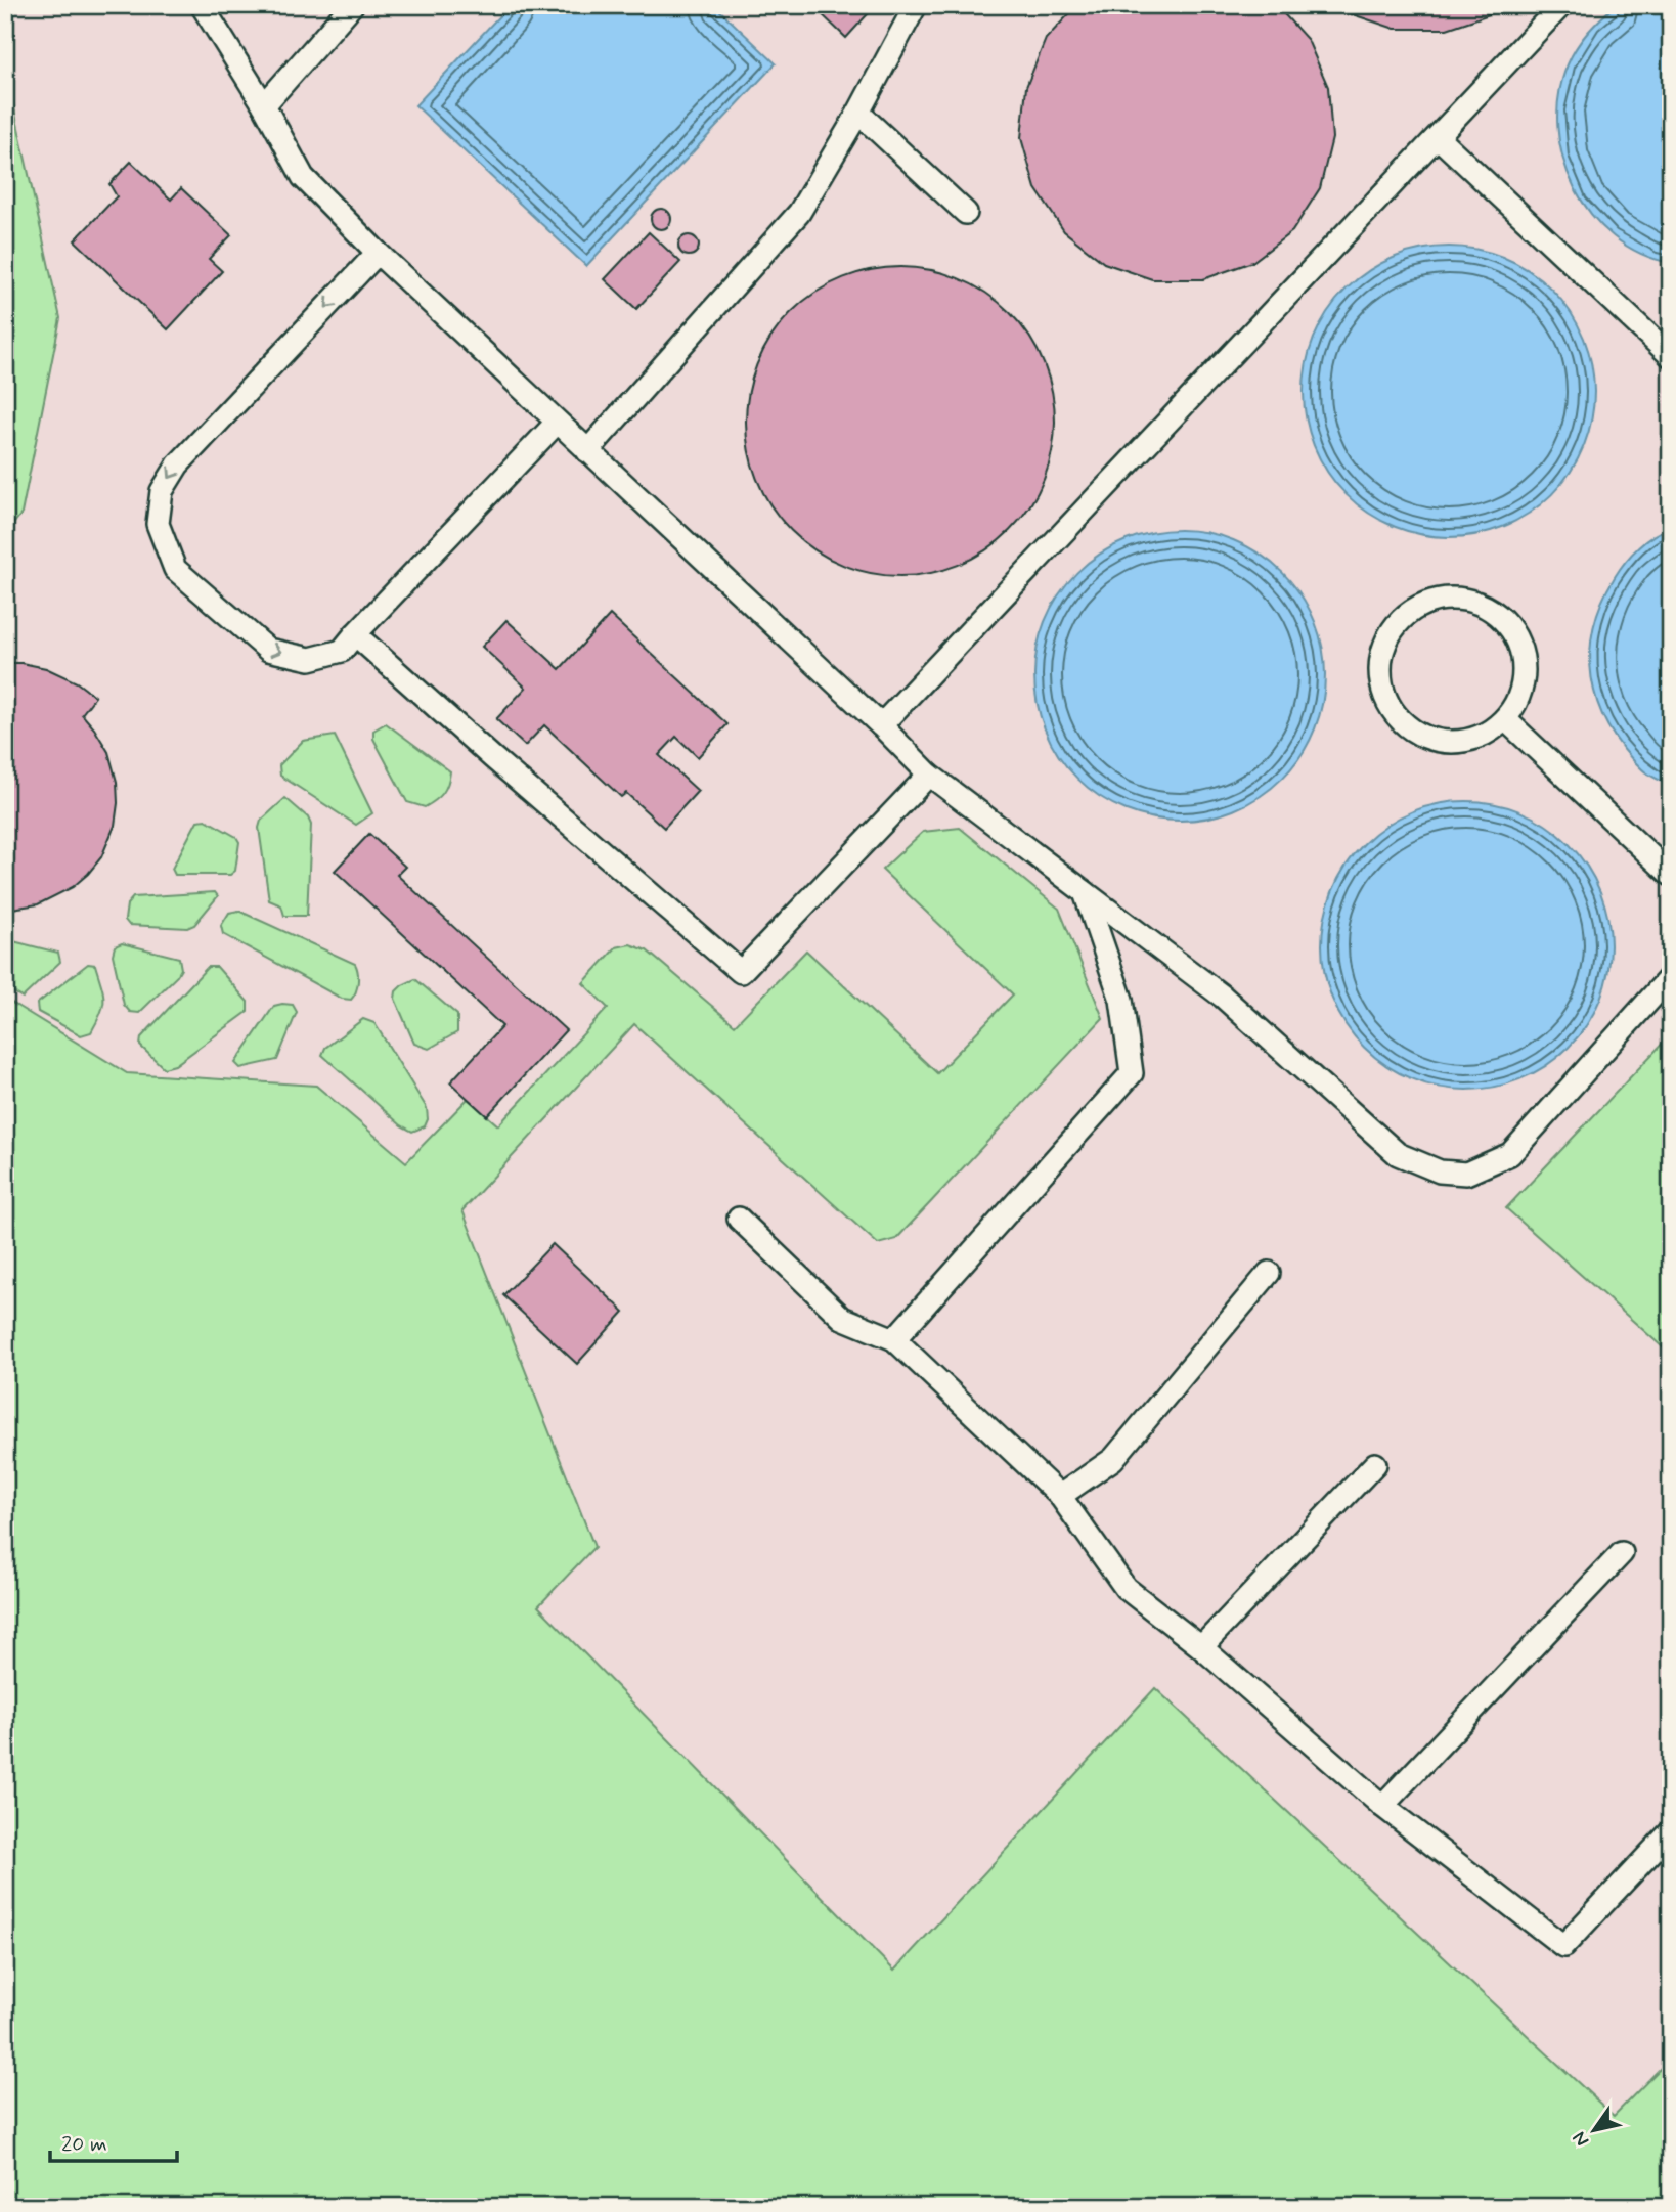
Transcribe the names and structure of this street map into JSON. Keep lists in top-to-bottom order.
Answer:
{
  "scale_bar": "20 m",
  "north": "bottom left"
}
